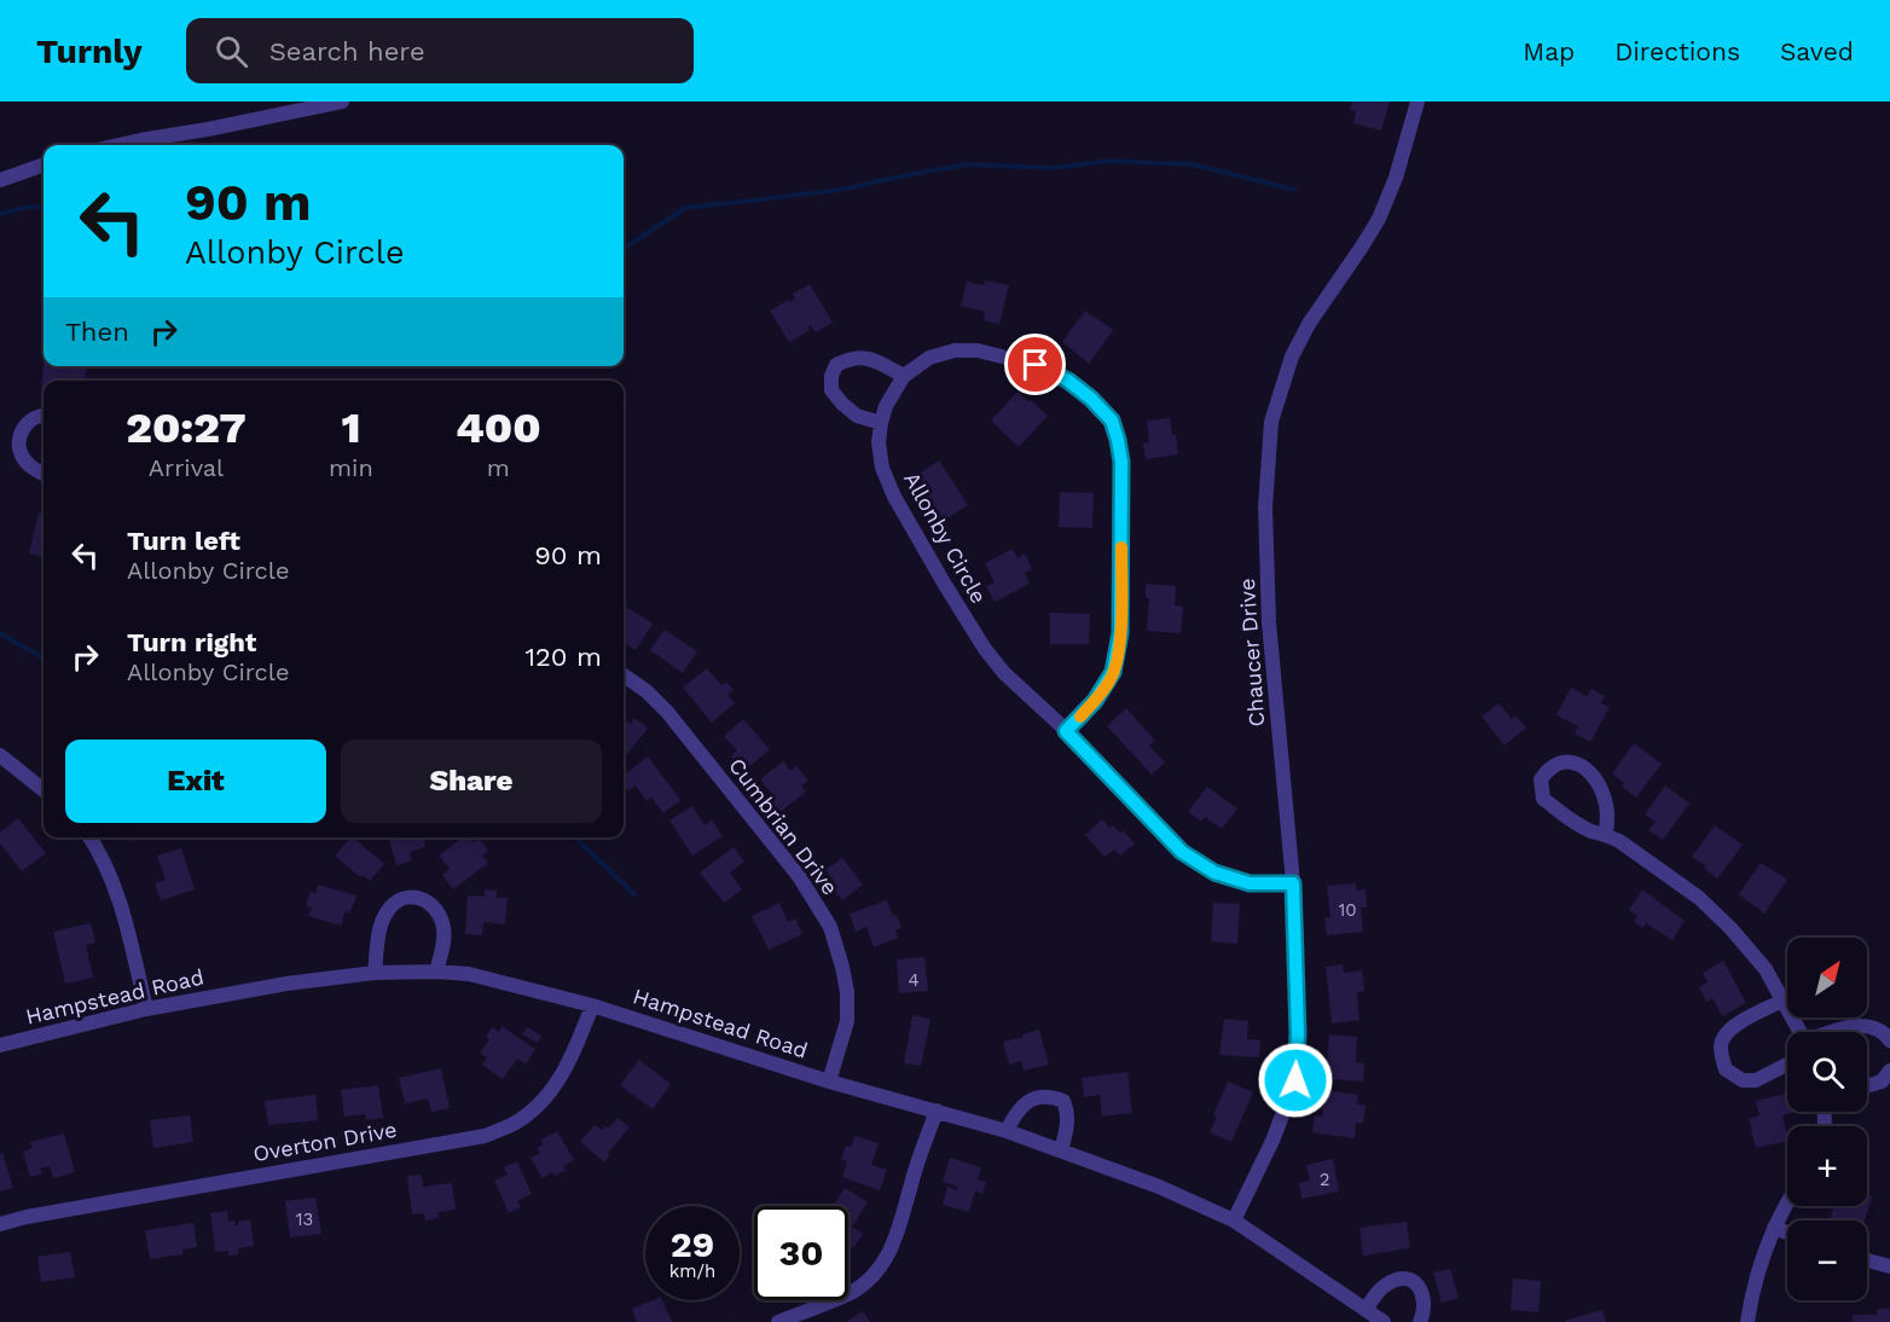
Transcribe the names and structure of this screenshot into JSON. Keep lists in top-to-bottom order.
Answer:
{
  "streets": {
    "street": [
      "Allonby Circle",
      "Chaucer Drive",
      "Cumbrian Drive",
      "Hampstead Road",
      "Overton Drive"
    ]
  },
  "crossings": [
    ["Allonby Circle", "Chaucer Drive"],
    ["Chaucer Drive", "Hampstead Road"],
    ["Cumbrian Drive", "Hampstead Road"],
    ["Hampstead Road", "Overton Drive"]
  ],
  "house_numbers": [
    "10",
    "4",
    "2",
    "13"
  ],
  "north": "top right",
  "page": {
    "header": "Turnly",
    "search": "Search here",
    "nav": ["Map", "Directions", "Saved"],
    "turn": ["90 m", "Allonby Circle"],
    "then": "Then",
    "eta": [
      "20:27",
      "Arrival",
      "1",
      "min",
      "400",
      "m"
    ],
    "list": [
      {
        "name": "Turn left",
        "note": "Allonby Circle",
        "value": "90 m"
      },
      {
        "name": "Turn right",
        "note": "Allonby Circle",
        "value": "120 m"
      }
    ],
    "buttons": ["Exit", "Share"],
    "map_buttons": ["+", "−"],
    "speed": "29 km/h",
    "limit": "30"
  }
}
